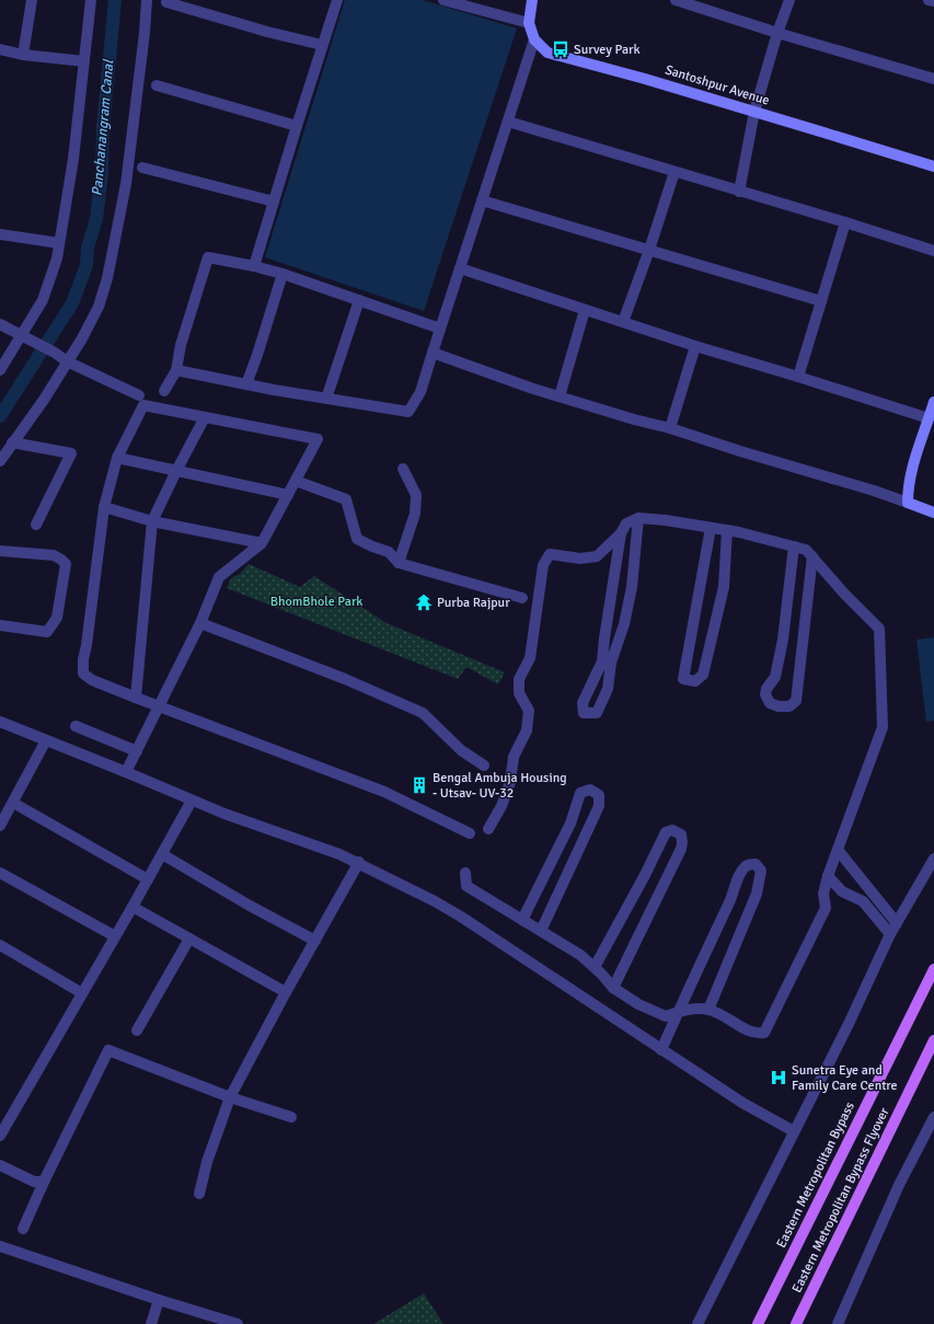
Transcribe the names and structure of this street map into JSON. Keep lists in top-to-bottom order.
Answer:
{
  "streets": {
    "main road": ["Santoshpur Avenue", "Eastern Metropolitan Bypass", "Eastern Metropolitan Bypass Flyover"]
  },
  "water": ["Panchanangram Canal"],
  "parks": ["BhomBhole Park"],
  "places": {
    "bus stop": ["Survey Park"],
    "temple": ["Purba Rajpur"],
    "building": ["Bengal Ambuja Housing - Utsav- UV-32"],
    "hospital": ["Sunetra Eye and Family Care Centre"]
  }
}
